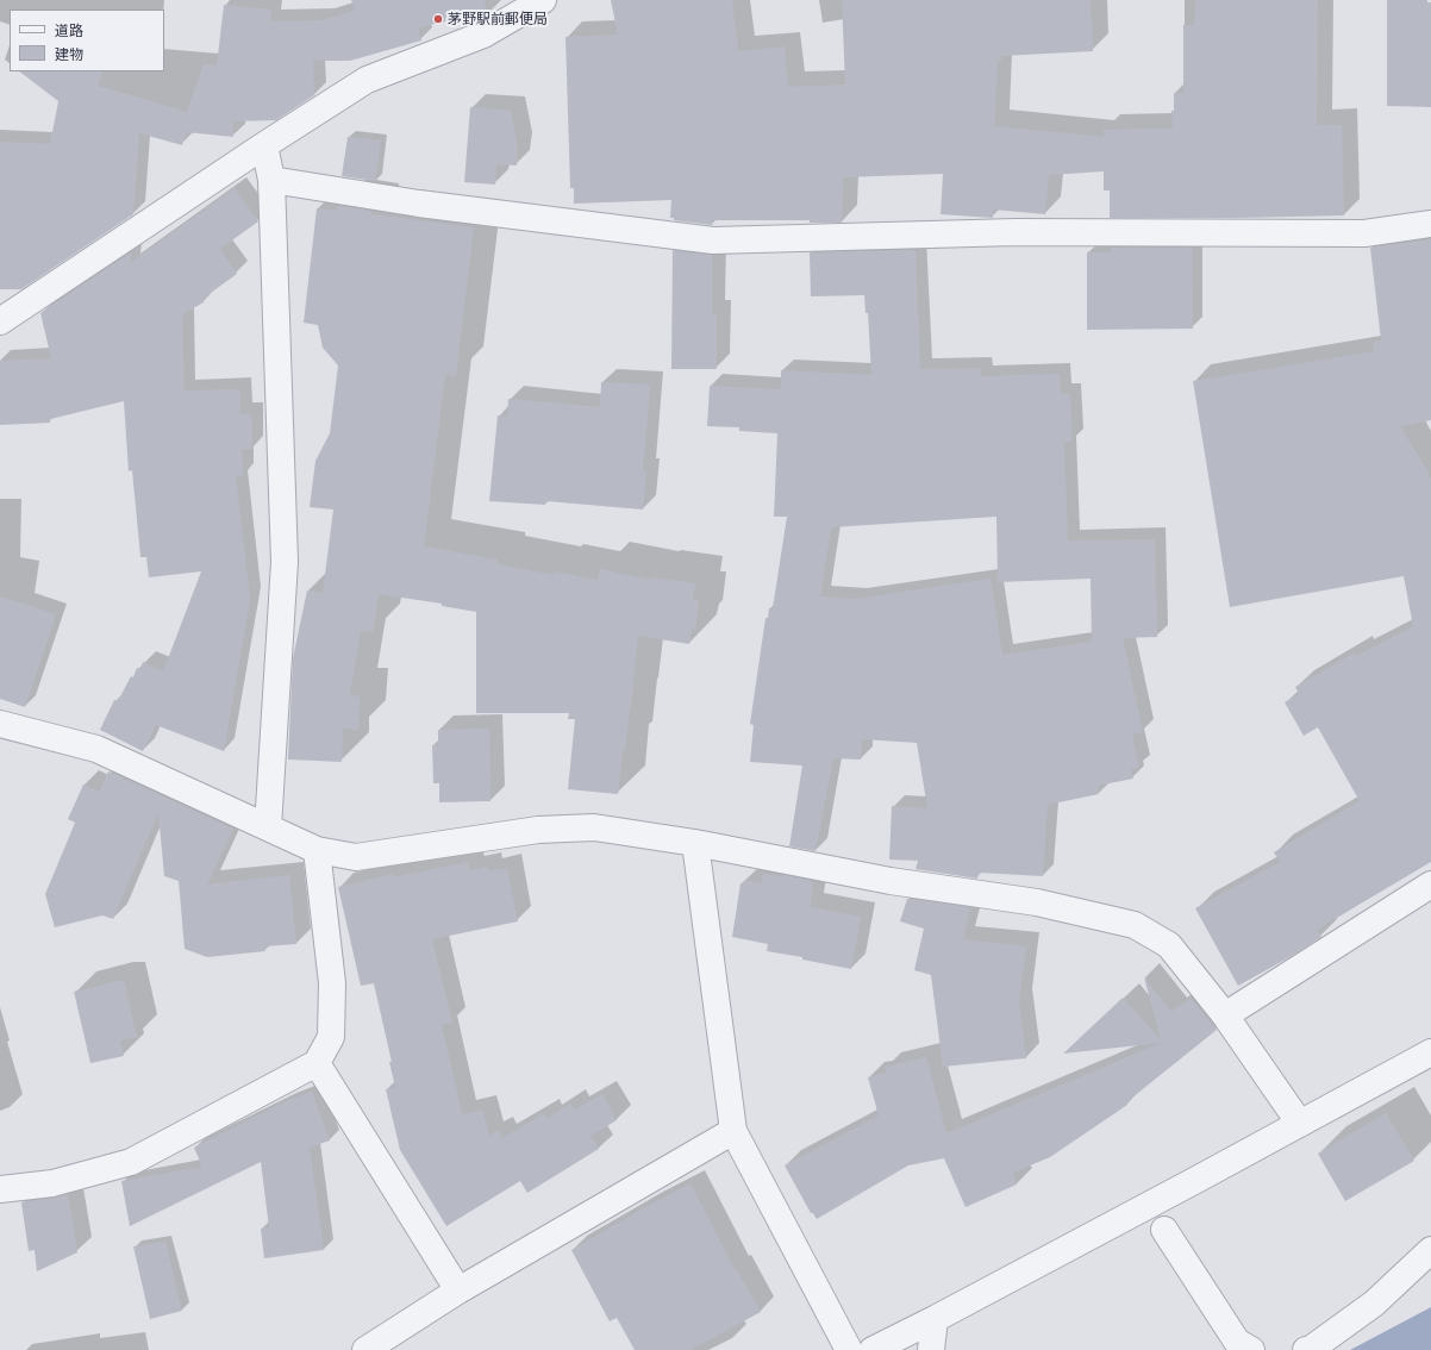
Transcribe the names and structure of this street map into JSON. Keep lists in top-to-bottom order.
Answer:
{
  "places": ["茅野駅前郵便局"],
  "legend": ["道路", "建物"]
}
